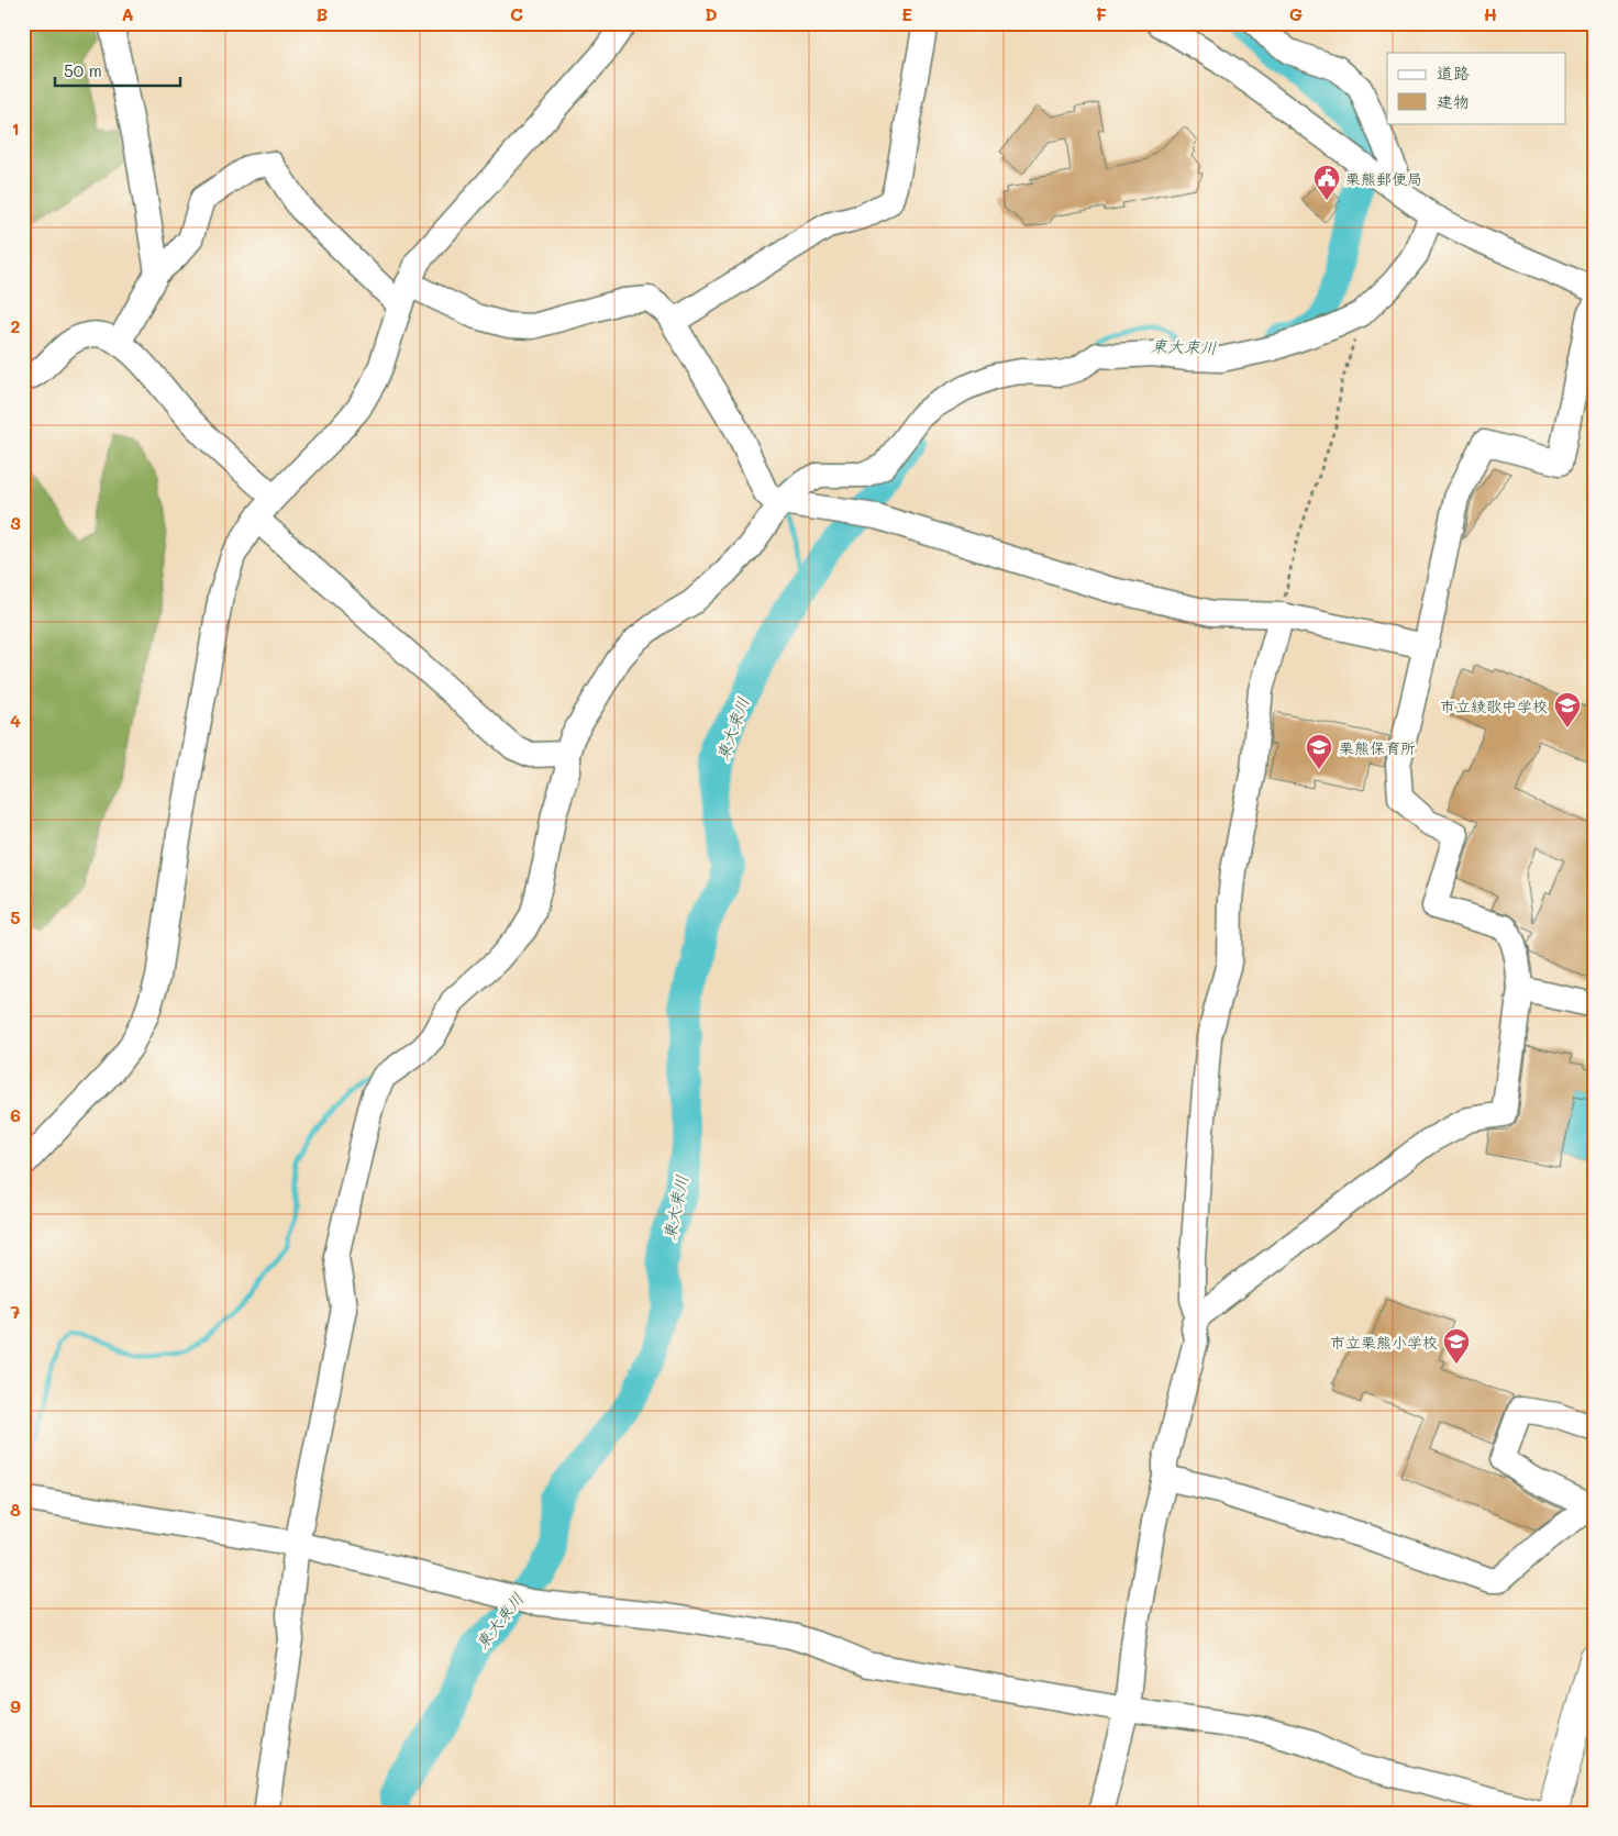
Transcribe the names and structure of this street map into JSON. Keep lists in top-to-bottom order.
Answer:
{
  "water": ["東大束川"],
  "places": {
    "public building": ["栗熊郵便局"],
    "school or university": ["市立綾歌中学校", "栗熊保育所", "市立栗熊小学校"]
  },
  "legend": ["道路", "建物"],
  "scale_bar": "50 m",
  "grid": {
    "columns": [
      "A",
      "B",
      "C",
      "D",
      "E",
      "F",
      "G",
      "H"
    ],
    "rows": [
      "1",
      "2",
      "3",
      "4",
      "5",
      "6",
      "7",
      "8",
      "9"
    ]
  }
}
